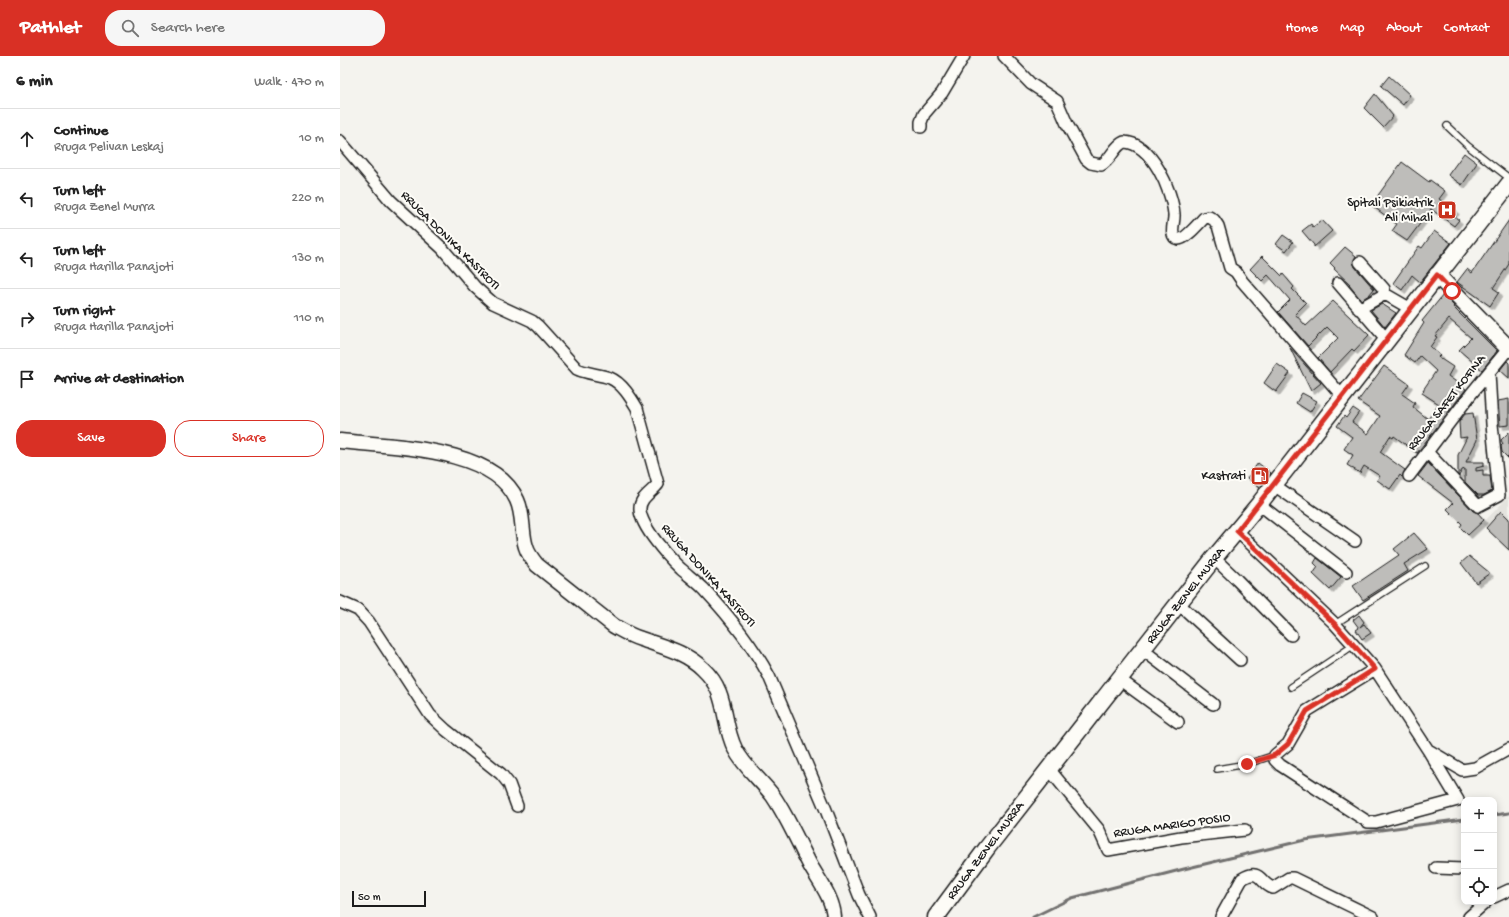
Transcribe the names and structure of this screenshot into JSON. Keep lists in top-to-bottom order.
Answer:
{
  "streets": {
    "main road": ["RRUGA ZENEL MURRA"],
    "street": ["RRUGA DONIKA KASTROTI", "RRUGA SAFET KOFINA", "RRUGA MARIGO POSIO"]
  },
  "crossings": [
    ["RRUGA ZENEL MURRA", "RRUGA MARIGO POSIO"]
  ],
  "places": {
    "hospital": ["Spitali Psikiatrik Ali Mihali"],
    "fuel station": ["Kastrati"]
  },
  "scale_bar": "50 m",
  "page": {
    "header": "Pathlet",
    "search": "Search here",
    "nav": [
      "Home",
      "Map",
      "About",
      "Contact"
    ],
    "heading": ["6 min", "Walk · 470 m"],
    "list": [
      ["Continue", "Rruga Pelivan Leskaj", "10 m"],
      ["Turn left", "Rruga Zenel Murra", "220 m"],
      ["Turn left", "Rruga Harilla Panajoti", "130 m"],
      ["Turn right", "Rruga Harilla Panajoti", "110 m"],
      "Arrive at destination"
    ],
    "buttons": ["Save", "Share"],
    "map_buttons": ["+", "−"],
    "scale": "50 m"
  }
}
